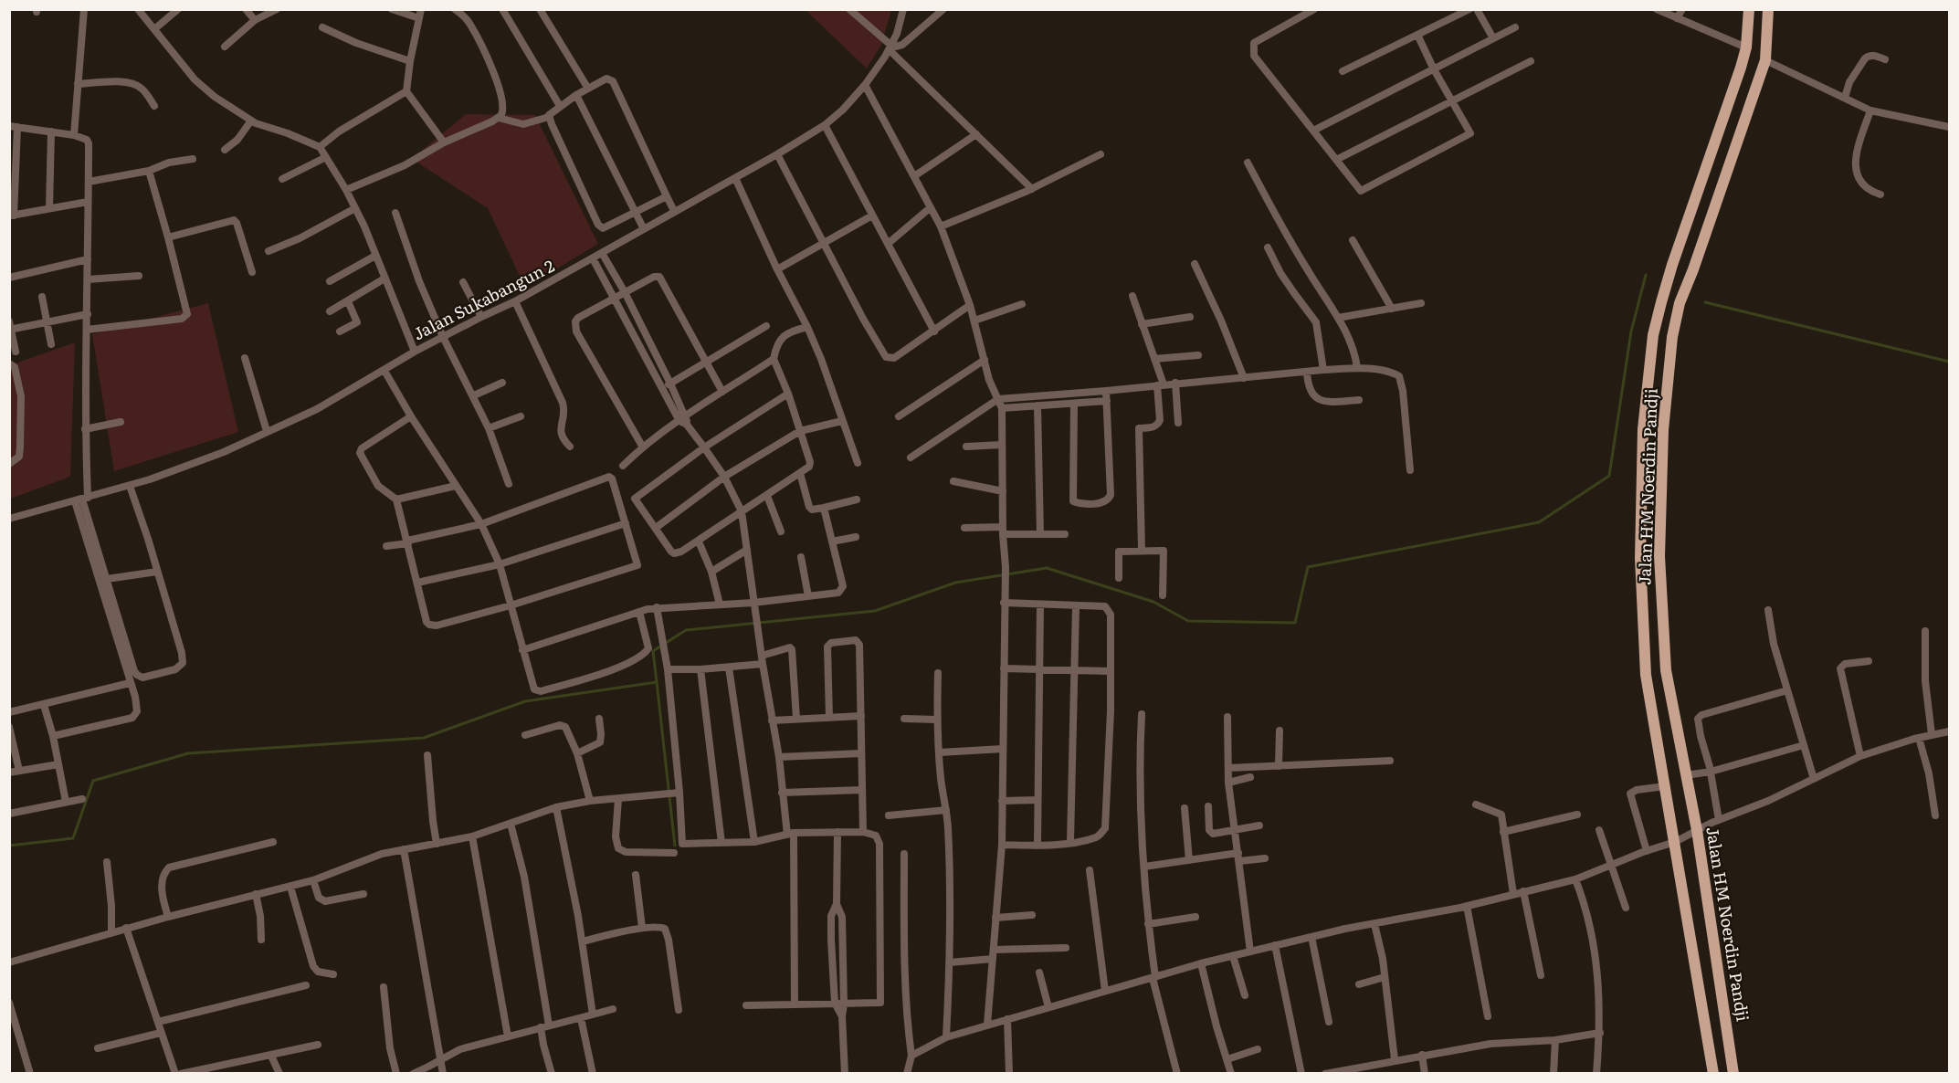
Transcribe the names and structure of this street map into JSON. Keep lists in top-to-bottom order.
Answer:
{
  "streets": {
    "main road": ["Jalan HM Noerdin Pandji"],
    "street": ["Jalan Sukabangun 2"]
  }
}
